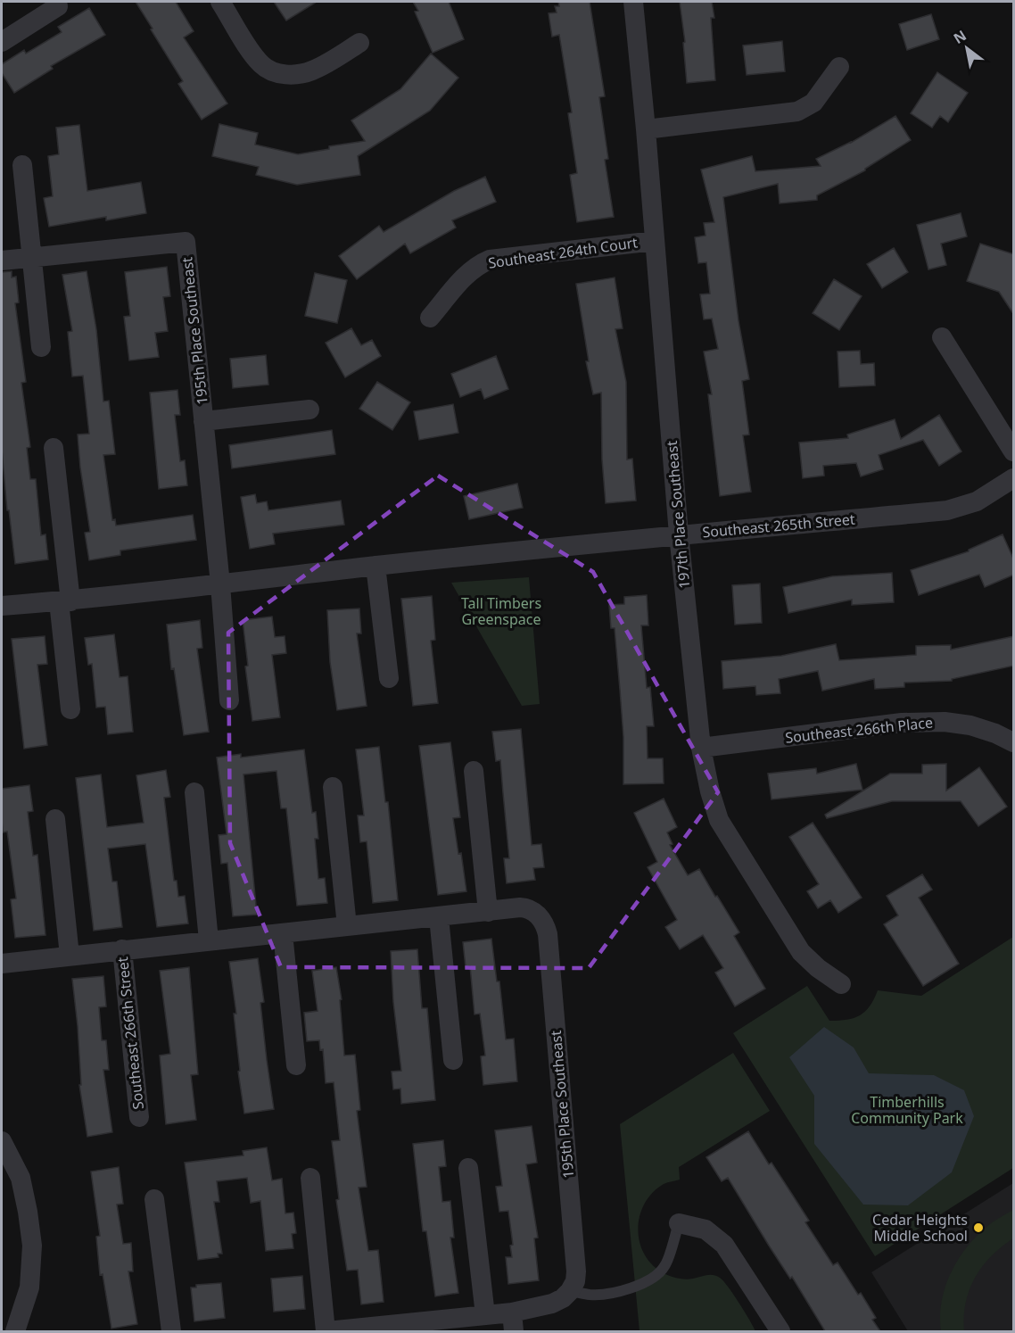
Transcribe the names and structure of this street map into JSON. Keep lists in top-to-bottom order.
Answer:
{
  "streets": {
    "street": [
      "Southeast 264th Court",
      "195th Place Southeast",
      "197th Place Southeast",
      "Southeast 265th Street",
      "Southeast 266th Place",
      "Southeast 266th Street"
    ]
  },
  "crossings": [
    ["Southeast 264th Court", "197th Place Southeast"],
    ["195th Place Southeast", "Southeast 265th Street"],
    ["195th Place Southeast", "Southeast 266th Street"],
    ["197th Place Southeast", "Southeast 265th Street"],
    ["197th Place Southeast", "Southeast 266th Place"]
  ],
  "parks": ["Tall Timbers Greenspace", "Timberhills Community Park"],
  "places": ["Cedar Heights Middle School"],
  "north": "top left"
}
